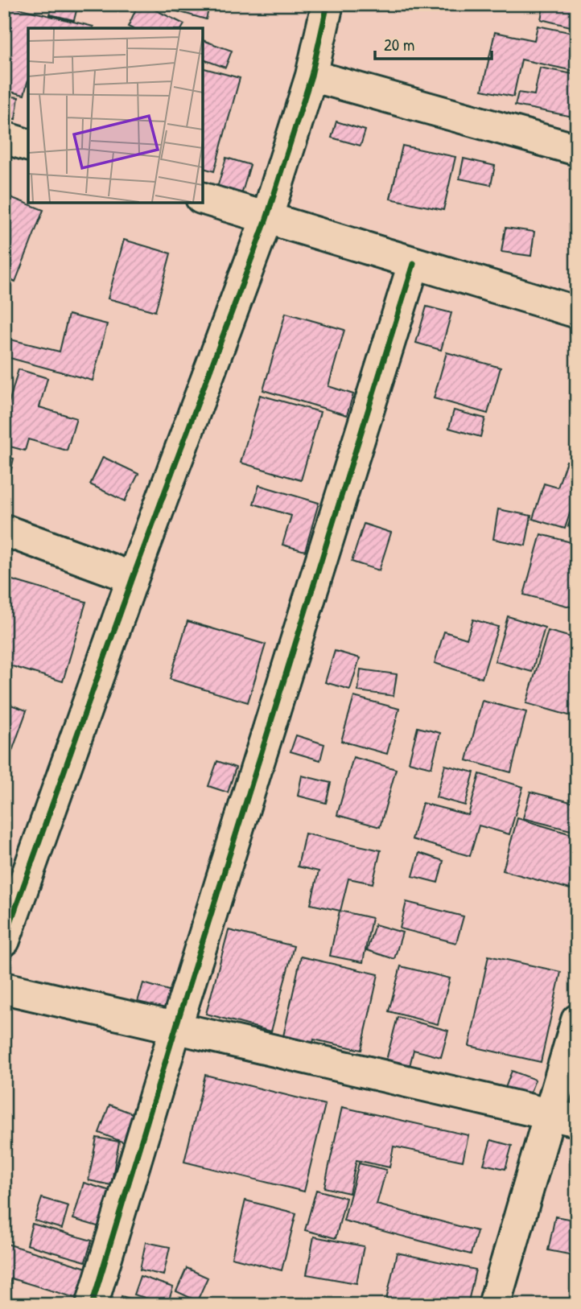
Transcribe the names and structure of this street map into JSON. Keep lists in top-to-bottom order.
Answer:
{
  "scale_bar": "20 m"
}
